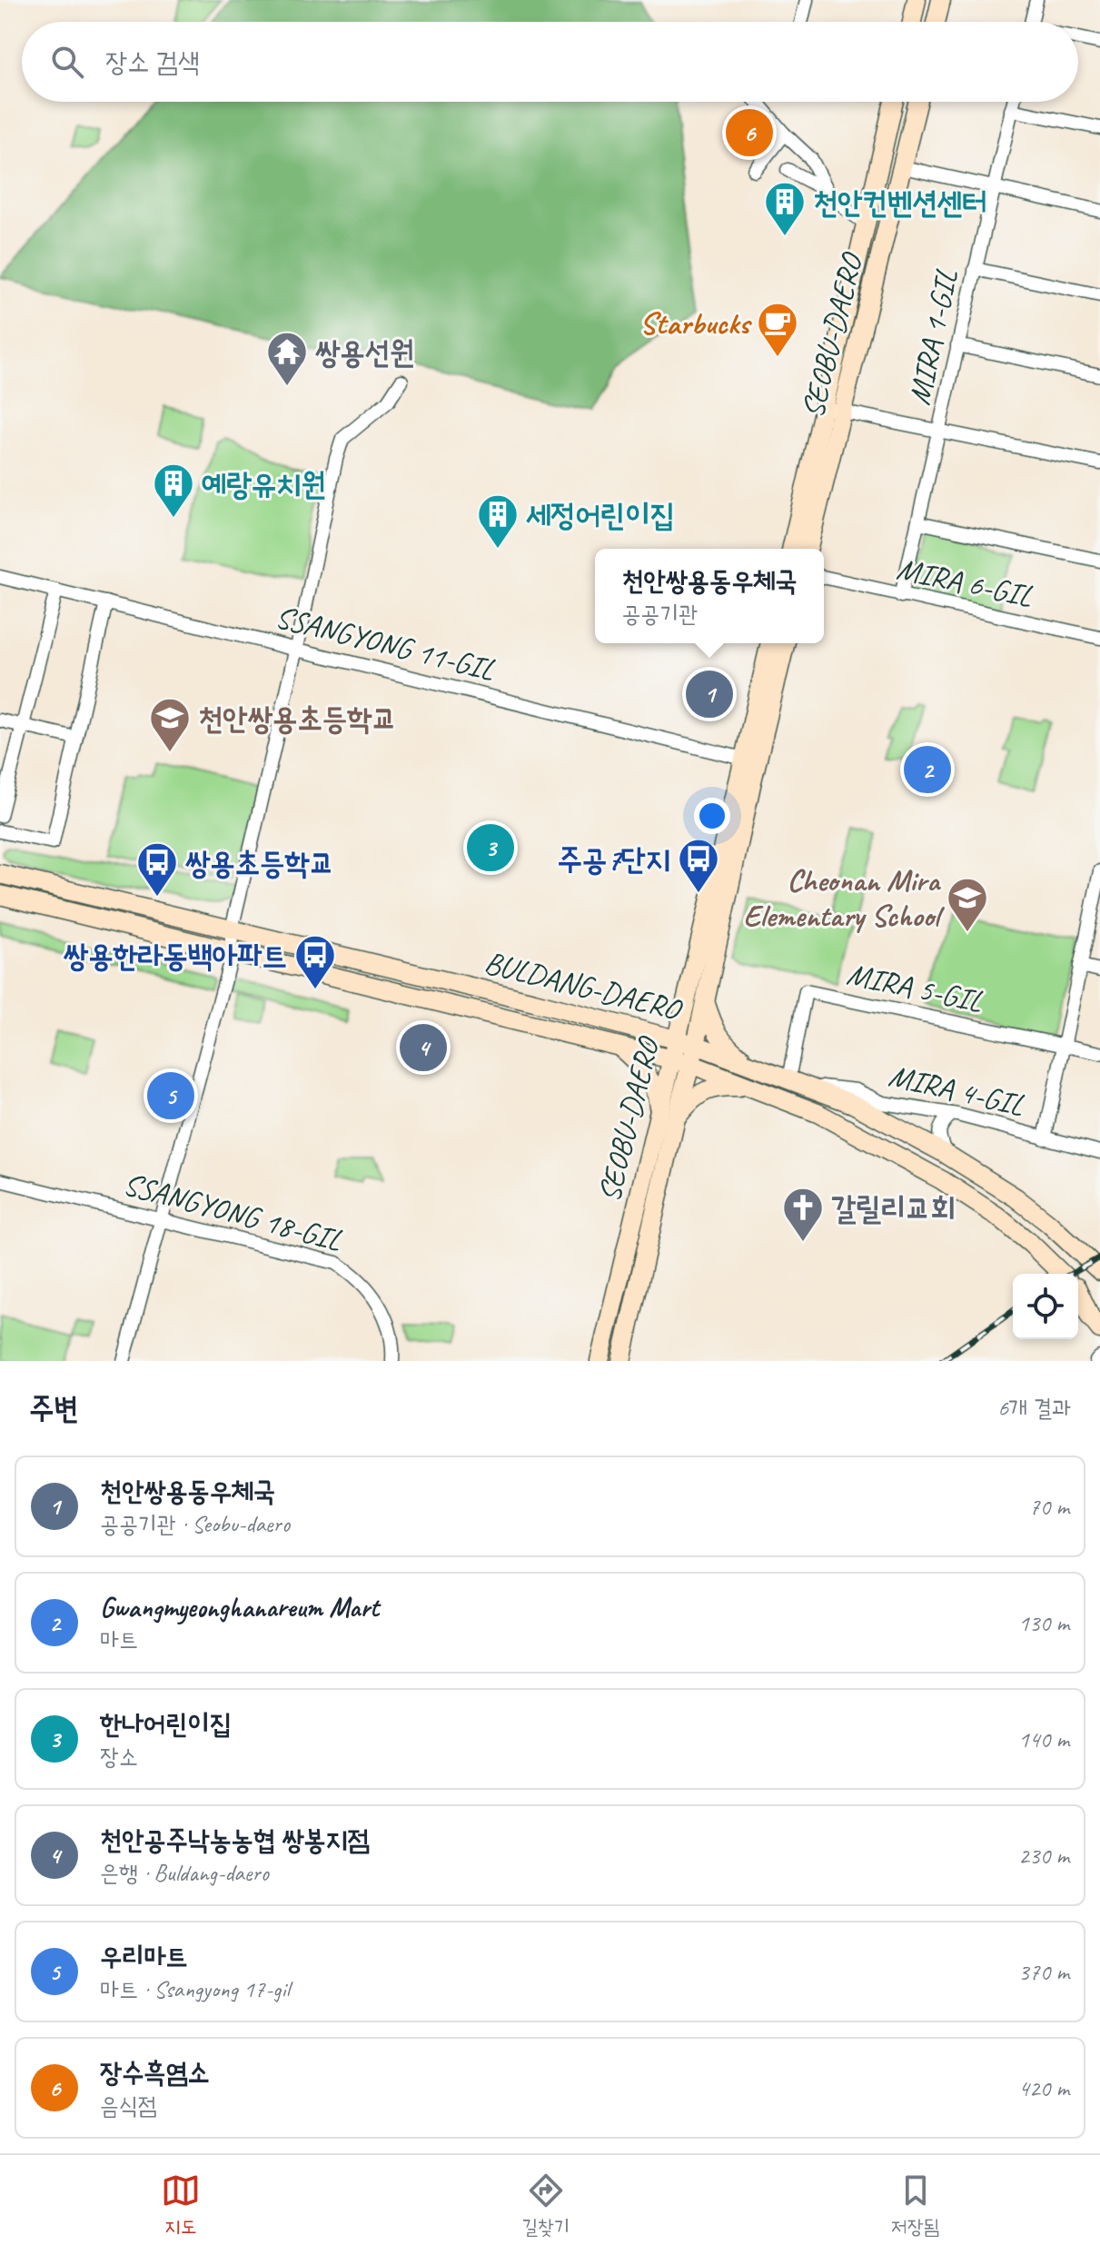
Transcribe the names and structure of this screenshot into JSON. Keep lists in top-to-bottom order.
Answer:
{
  "streets": {
    "main road": ["SEOBU-DAERO", "BULDANG-DAERO"],
    "street": [
      "MIRA 1-GIL",
      "MIRA 6-GIL",
      "SSANGYONG 11-GIL",
      "MIRA 5-GIL",
      "MIRA 4-GIL",
      "SSANGYONG 18-GIL"
    ]
  },
  "crossings": [
    ["SEOBU-DAERO", "SSANGYONG 11-GIL"],
    ["SEOBU-DAERO", "BULDANG-DAERO"],
    ["MIRA 1-GIL", "MIRA 6-GIL"],
    ["BULDANG-DAERO", "MIRA 5-GIL"],
    ["BULDANG-DAERO", "MIRA 4-GIL"],
    ["MIRA 5-GIL", "MIRA 4-GIL"]
  ],
  "places": {
    "building": ["천안컨벤션센터", "예랑유치원", "세정어린이집"],
    "cafe": ["Starbucks"],
    "temple": ["쌍용선원"],
    "school or university": ["천안쌍용초등학교", "Cheonan Mira Elementary School"],
    "bus stop": ["주공7단지", "쌍용초등학교", "쌍용한라동백아파트"],
    "church": ["갈릴리교회"]
  },
  "page": {
    "search": "장소 검색",
    "pins": [
      "6",
      "1",
      "2",
      "3",
      "4",
      "5"
    ],
    "popup": ["천안쌍용동우체국", "공공기관"],
    "heading": ["주변", "6개 결과"],
    "list": [
      {
        "mark": "1",
        "name": "천안쌍용동우체국",
        "note": "공공기관 · Seobu-daero",
        "value": "70 m"
      },
      {
        "mark": "2",
        "name": "Gwangmyeonghanareum Mart",
        "note": "마트",
        "value": "130 m"
      },
      {
        "mark": "3",
        "name": "한나어린이집",
        "note": "장소",
        "value": "140 m"
      },
      {
        "mark": "4",
        "name": "천안공주낙농농협 쌍봉지점",
        "note": "은행 · Buldang-daero",
        "value": "230 m"
      },
      {
        "mark": "5",
        "name": "우리마트",
        "note": "마트 · Ssangyong 17-gil",
        "value": "370 m"
      },
      {
        "mark": "6",
        "name": "장수흑염소",
        "note": "음식점",
        "value": "420 m"
      }
    ],
    "nav": ["지도", "길찾기", "저장됨"]
  }
}
